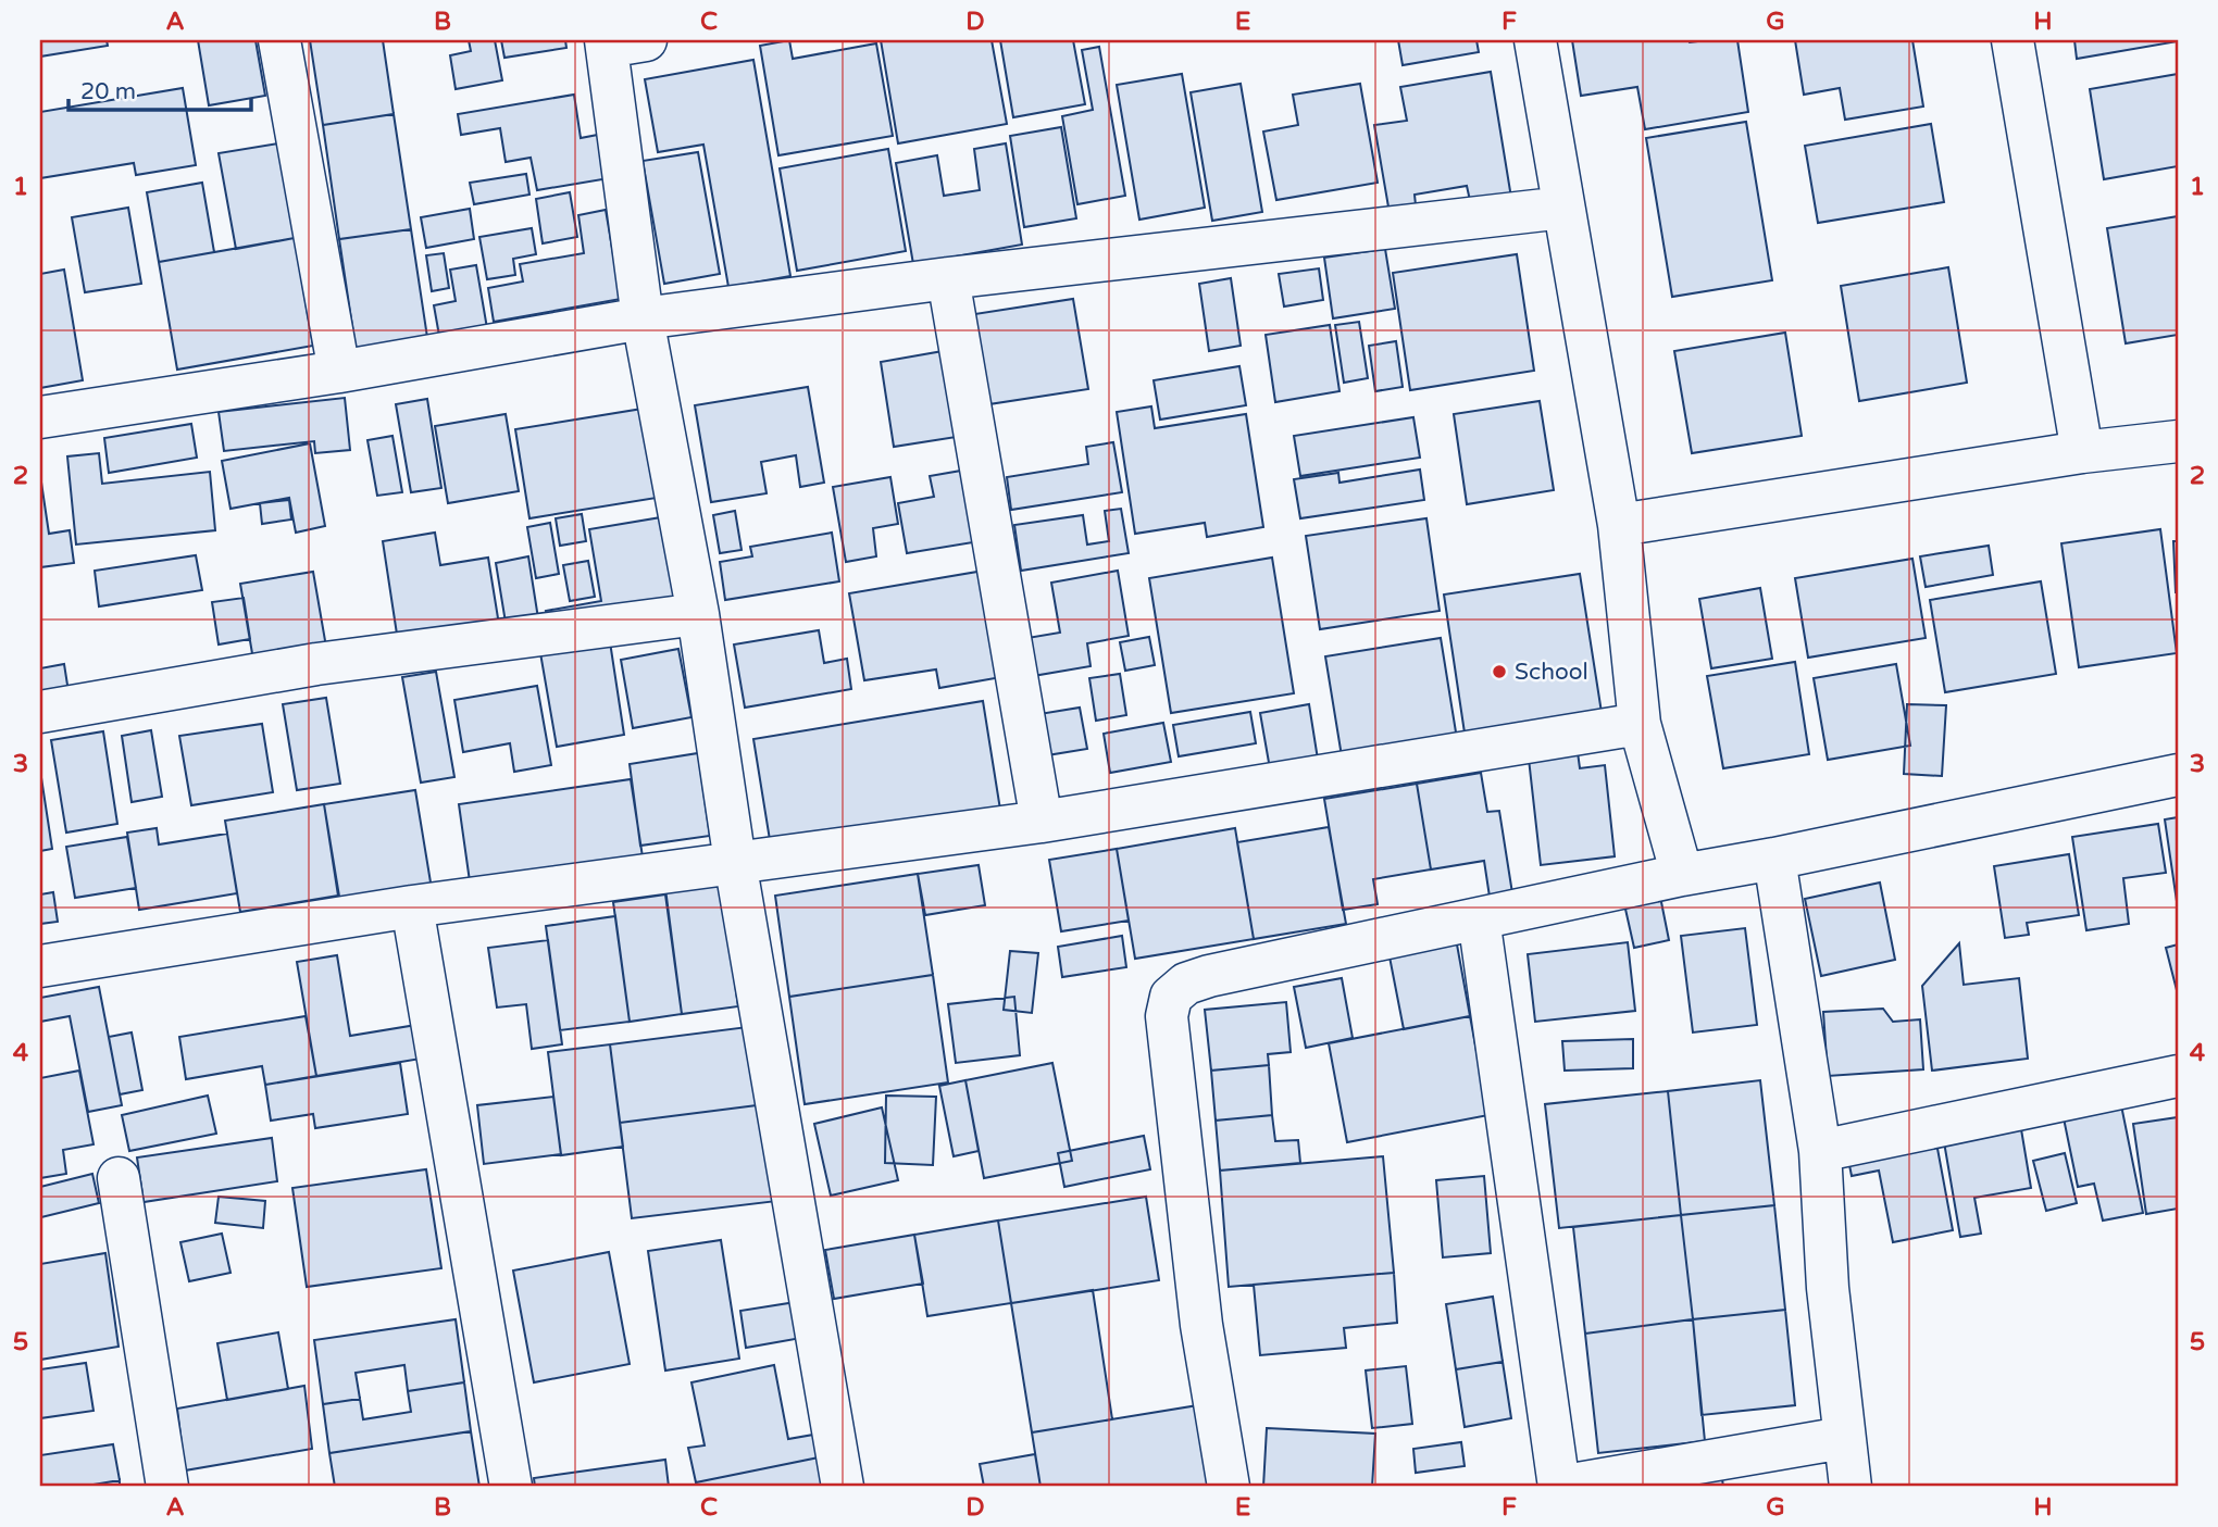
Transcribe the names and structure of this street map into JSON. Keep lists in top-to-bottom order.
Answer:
{
  "places": ["School"],
  "scale_bar": "20 m",
  "grid": {
    "columns": [
      "A",
      "B",
      "C",
      "D",
      "E",
      "F",
      "G",
      "H"
    ],
    "rows": [
      "1",
      "2",
      "3",
      "4",
      "5"
    ]
  }
}
